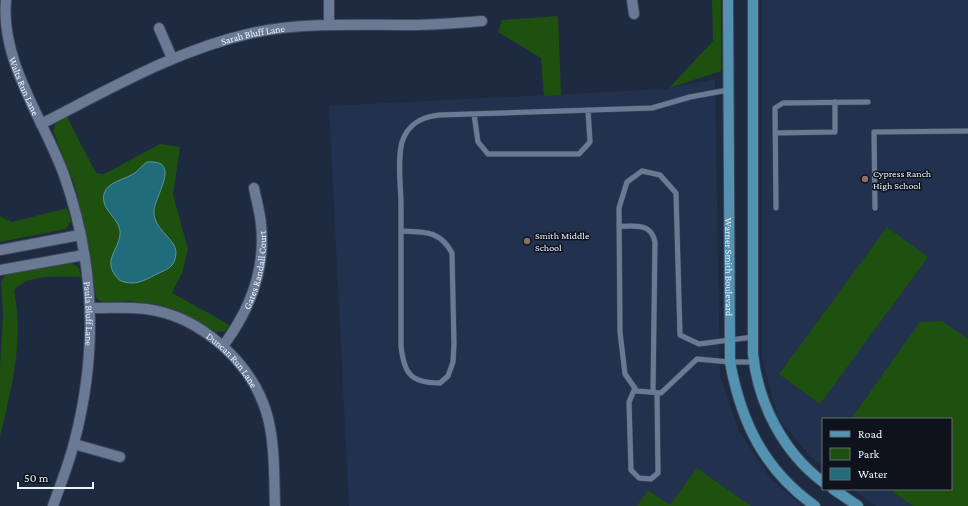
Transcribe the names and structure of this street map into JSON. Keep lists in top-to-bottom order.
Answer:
{
  "streets": {
    "street": [
      "Sarah Bluff Lane",
      "Walts Run Lane",
      "Warner Smith Boulevard",
      "Gates Randall Court",
      "Paula Bluff Lane",
      "Duncan Run Lane"
    ]
  },
  "crossings": [
    ["Sarah Bluff Lane", "Walts Run Lane"],
    ["Sarah Bluff Lane", "Paula Bluff Lane"],
    ["Walts Run Lane", "Paula Bluff Lane"],
    ["Gates Randall Court", "Duncan Run Lane"],
    ["Paula Bluff Lane", "Duncan Run Lane"]
  ],
  "places": ["Cypress Ranch High School", "Smith Middle School"],
  "legend": ["Road", "Park", "Water"],
  "scale_bar": "50 m"
}
